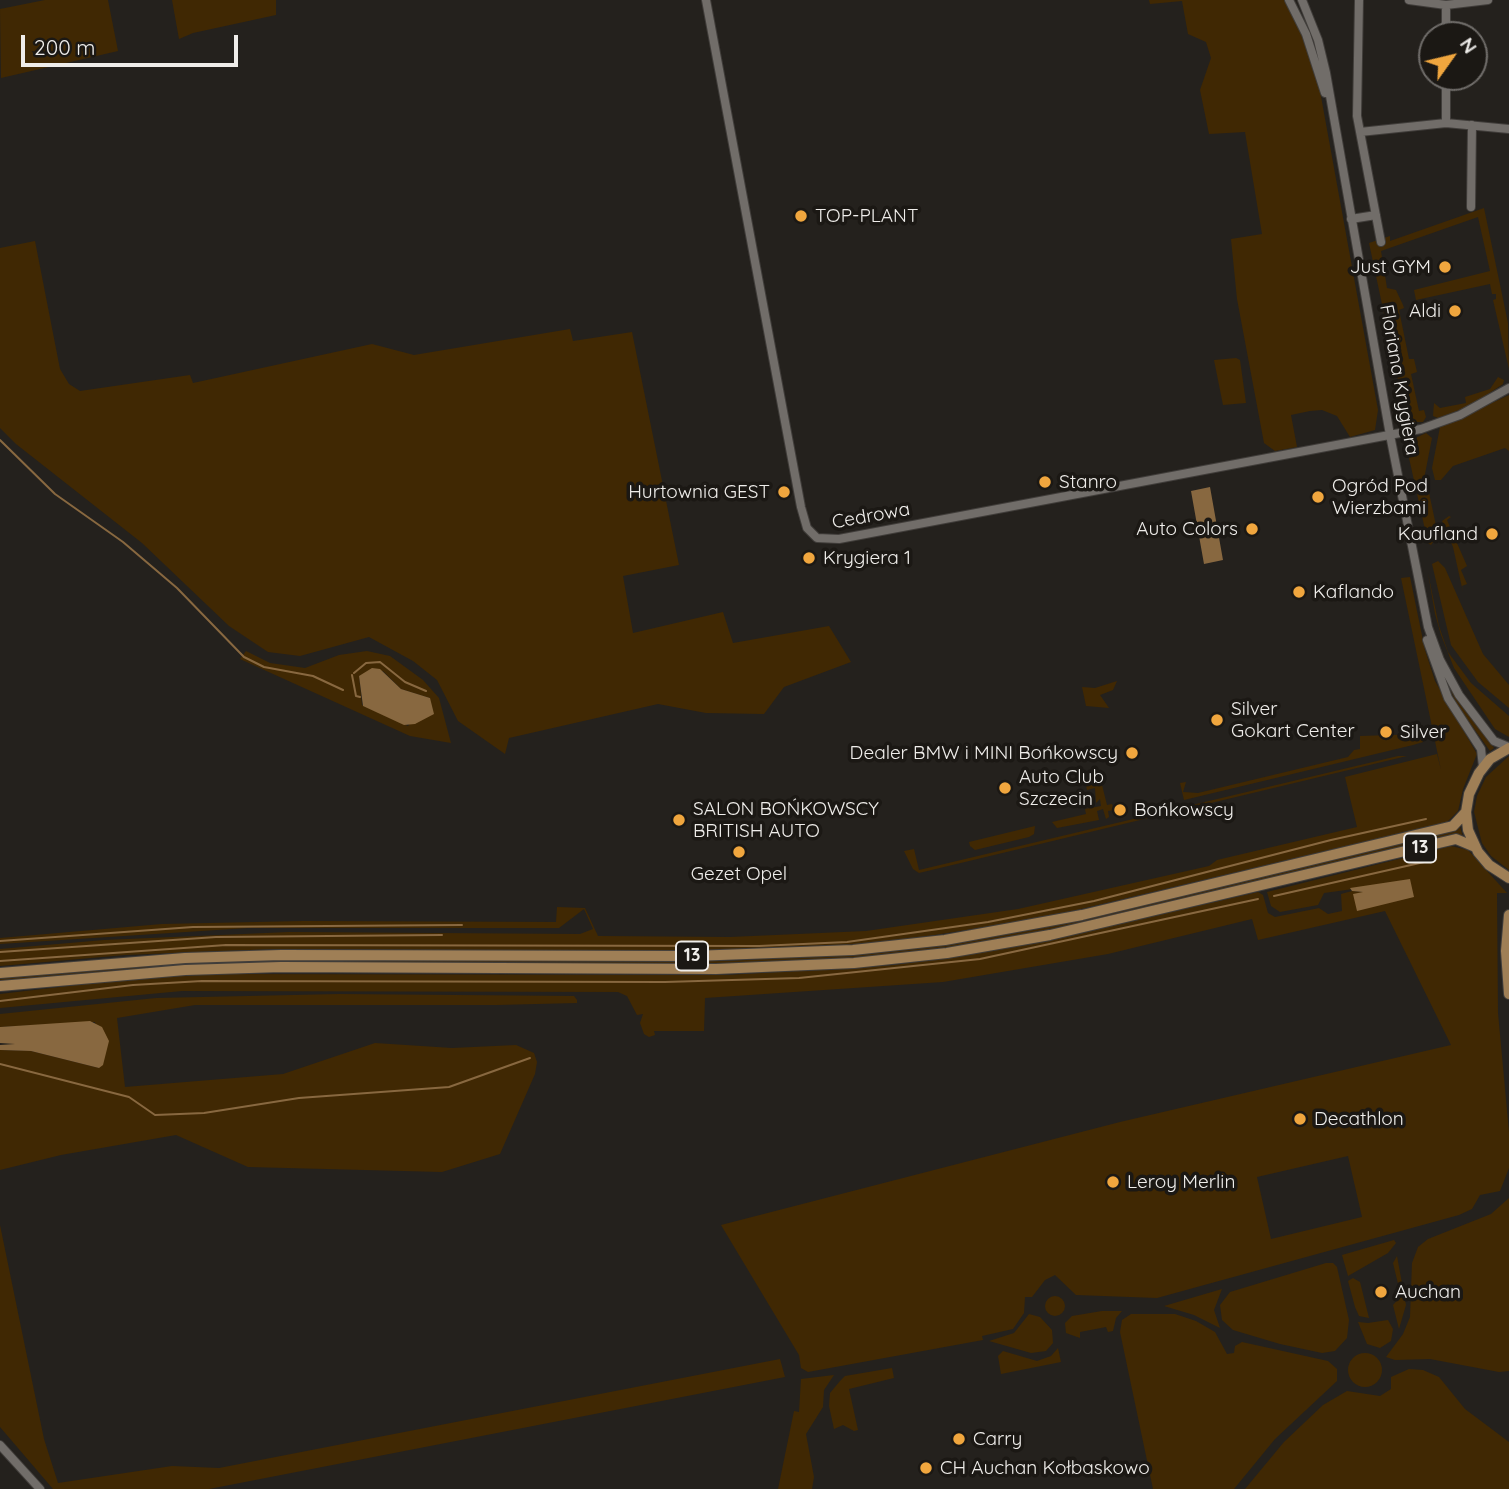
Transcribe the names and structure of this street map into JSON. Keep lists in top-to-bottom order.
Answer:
{
  "streets": {
    "main road": ["13"],
    "street": ["Floriana Krygiera", "Cedrowa"]
  },
  "crossings": [
    ["Floriana Krygiera", "Cedrowa"]
  ],
  "places": [
    "TOP-PLANT",
    "Just GYM",
    "Aldi",
    "Stanro",
    "Hurtownia GEST",
    "Ogród Pod Wierzbami",
    "Auto Colors",
    "Kaufland",
    "Krygiera 1",
    "Kaflando",
    "Silver Gokart Center",
    "Silver",
    "Dealer BMW i MINI Bońkowscy",
    "Auto Club Szczecin",
    "Bońkowscy",
    "SALON BOŃKOWSCY BRITISH AUTO",
    "Gezet Opel",
    "Decathlon",
    "Leroy Merlin",
    "Auchan",
    "Carry",
    "CH Auchan Kołbaskowo"
  ],
  "scale_bar": "200 m",
  "north": "top right"
}
